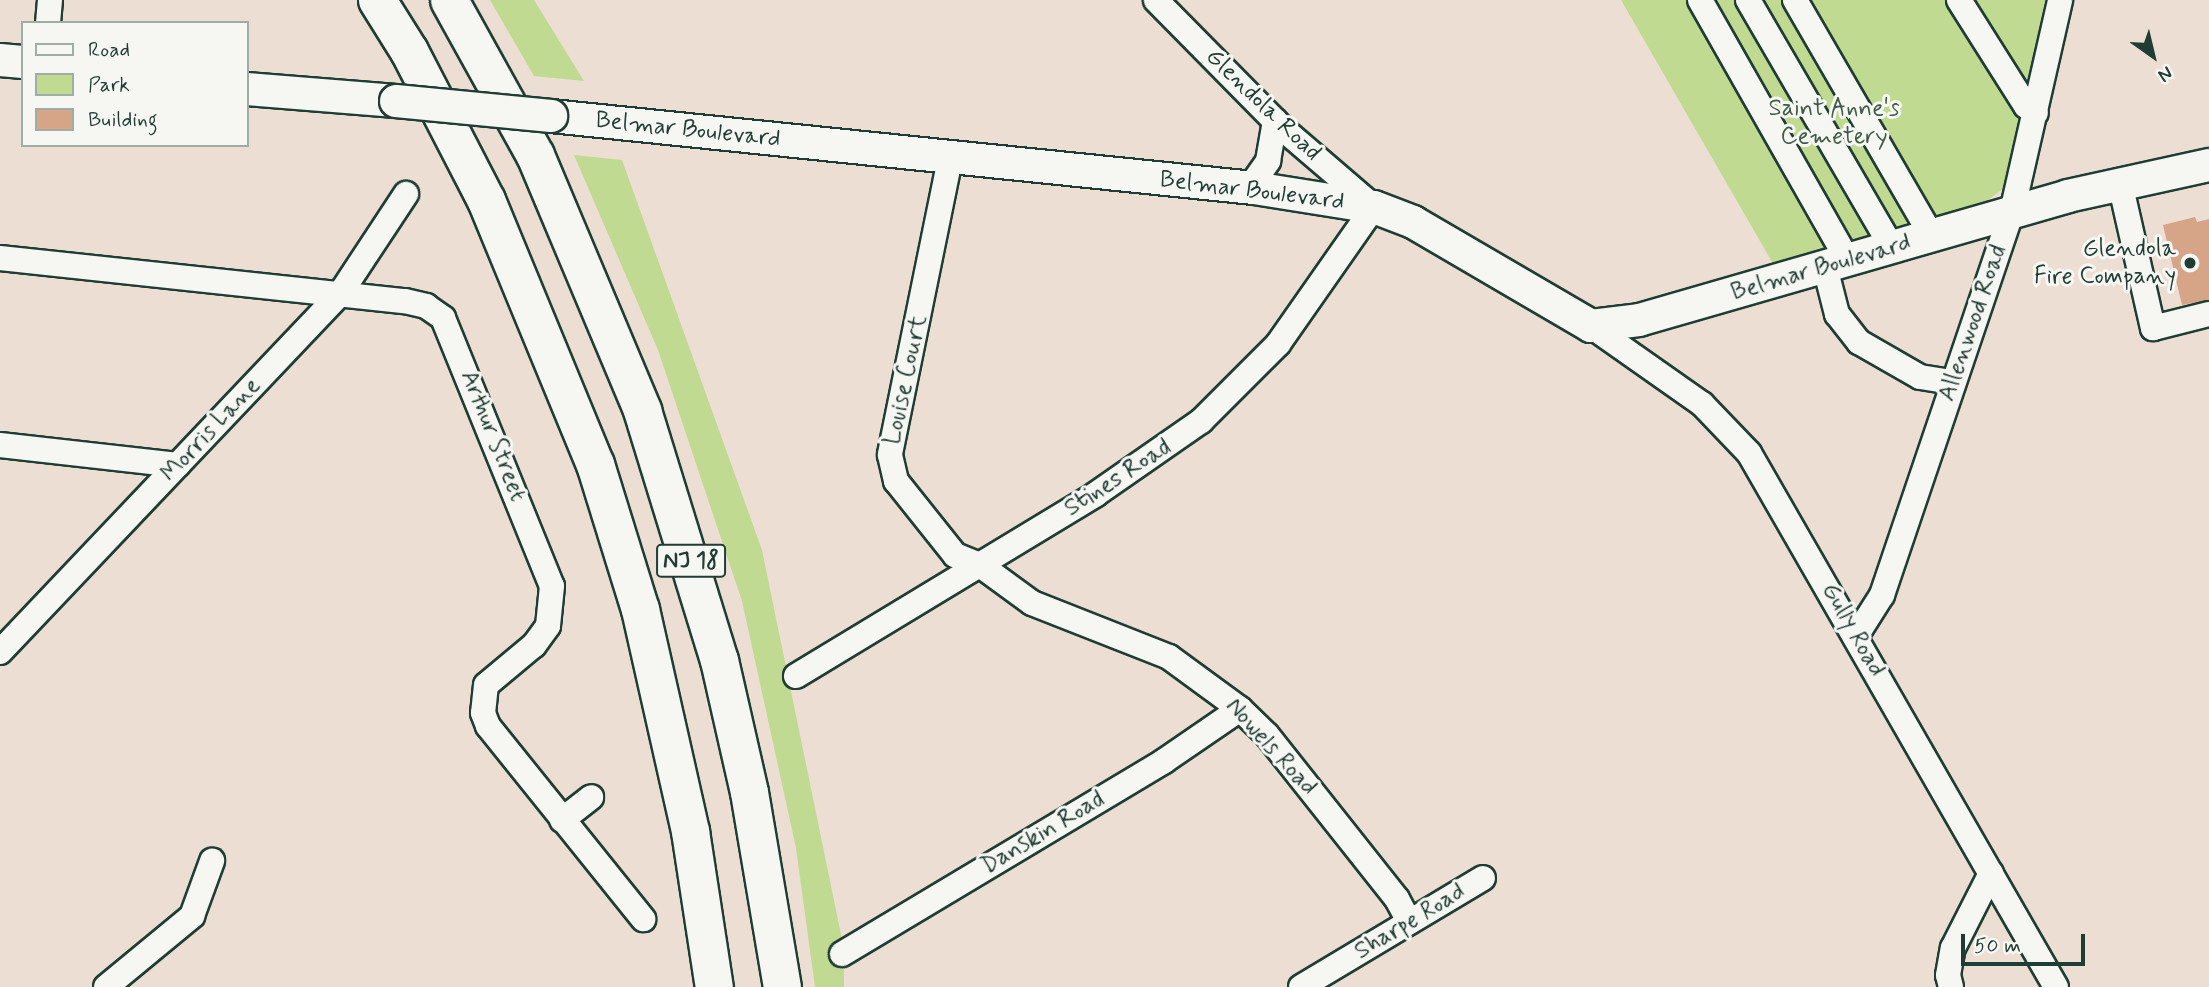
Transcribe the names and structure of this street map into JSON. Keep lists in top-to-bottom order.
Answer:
{
  "streets": {
    "highway": ["NJ 18"],
    "main road": ["Belmar Boulevard"],
    "street": [
      "Glendola Road",
      "Allenwood Road",
      "Louise Court",
      "Morris Lane",
      "Arthur Street",
      "Stines Road",
      "Gully Road",
      "Nowels Road",
      "Danskin Road",
      "Sharpe Road"
    ]
  },
  "crossings": [
    ["Glendola Road", "Belmar Boulevard"],
    ["Glendola Road", "Stines Road"],
    ["Belmar Boulevard", "Allenwood Road"],
    ["Belmar Boulevard", "Louise Court"],
    ["Belmar Boulevard", "Stines Road"],
    ["Belmar Boulevard", "Gully Road"],
    ["Allenwood Road", "Gully Road"],
    ["Louise Court", "Stines Road"],
    ["Louise Court", "Nowels Road"],
    ["Morris Lane", "Arthur Street"],
    ["Stines Road", "Nowels Road"],
    ["Nowels Road", "Danskin Road"],
    ["Nowels Road", "Sharpe Road"]
  ],
  "parks": ["Saint Anne's Cemetery"],
  "places": ["Glendola Fire Company"],
  "legend": ["Road", "Park", "Building"],
  "scale_bar": "50 m",
  "north": "bottom right"
}
